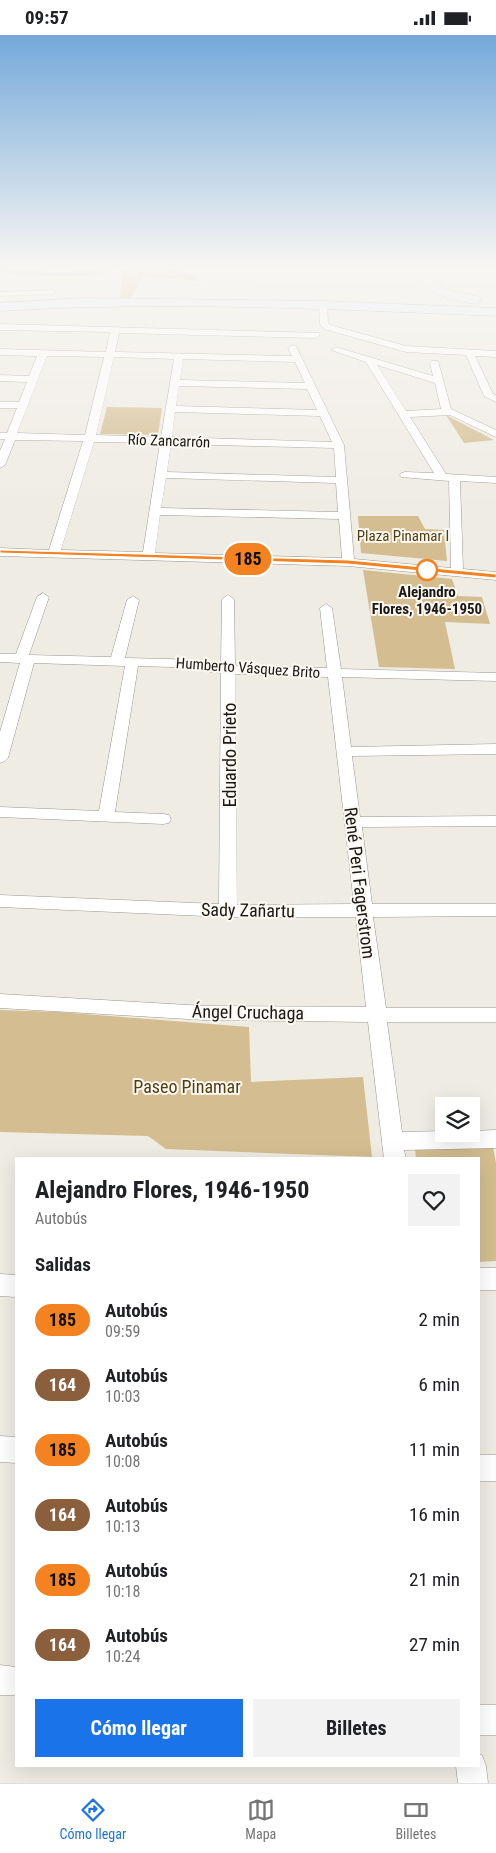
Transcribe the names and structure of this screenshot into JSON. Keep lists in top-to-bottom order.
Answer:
{
  "streets": {
    "street": [
      "Río Zancarrón",
      "Humberto Vásquez Brito",
      "Eduardo Prieto",
      "René Peri Fagerstrom",
      "Sady Zañartu",
      "Ángel Cruchaga"
    ]
  },
  "crossings": [
    ["Humberto Vásquez Brito", "Eduardo Prieto"],
    ["Humberto Vásquez Brito", "René Peri Fagerstrom"],
    ["Eduardo Prieto", "Sady Zañartu"],
    ["René Peri Fagerstrom", "Sady Zañartu"],
    ["René Peri Fagerstrom", "Ángel Cruchaga"]
  ],
  "parks": ["Plaza Pinamar I", "Paseo Pinamar"],
  "places": ["Alejandro Flores, 1946-1950"],
  "lines": ["bus line 185"],
  "page": {
    "status": "09:57",
    "on_map": "185",
    "heading": [
      ["Alejandro Flores, 1946-1950", "Autobús"],
      "Salidas"
    ],
    "list": [
      {
        "mark": "185",
        "name": "Autobús",
        "note": "09:59",
        "value": "2 min"
      },
      {
        "mark": "164",
        "name": "Autobús",
        "note": "10:03",
        "value": "6 min"
      },
      {
        "mark": "185",
        "name": "Autobús",
        "note": "10:08",
        "value": "11 min"
      },
      {
        "mark": "164",
        "name": "Autobús",
        "note": "10:13",
        "value": "16 min"
      },
      {
        "mark": "185",
        "name": "Autobús",
        "note": "10:18",
        "value": "21 min"
      },
      {
        "mark": "164",
        "name": "Autobús",
        "note": "10:24",
        "value": "27 min"
      }
    ],
    "buttons": ["Cómo llegar", "Billetes"],
    "tabs": ["Cómo llegar", "Mapa", "Billetes"]
  }
}
